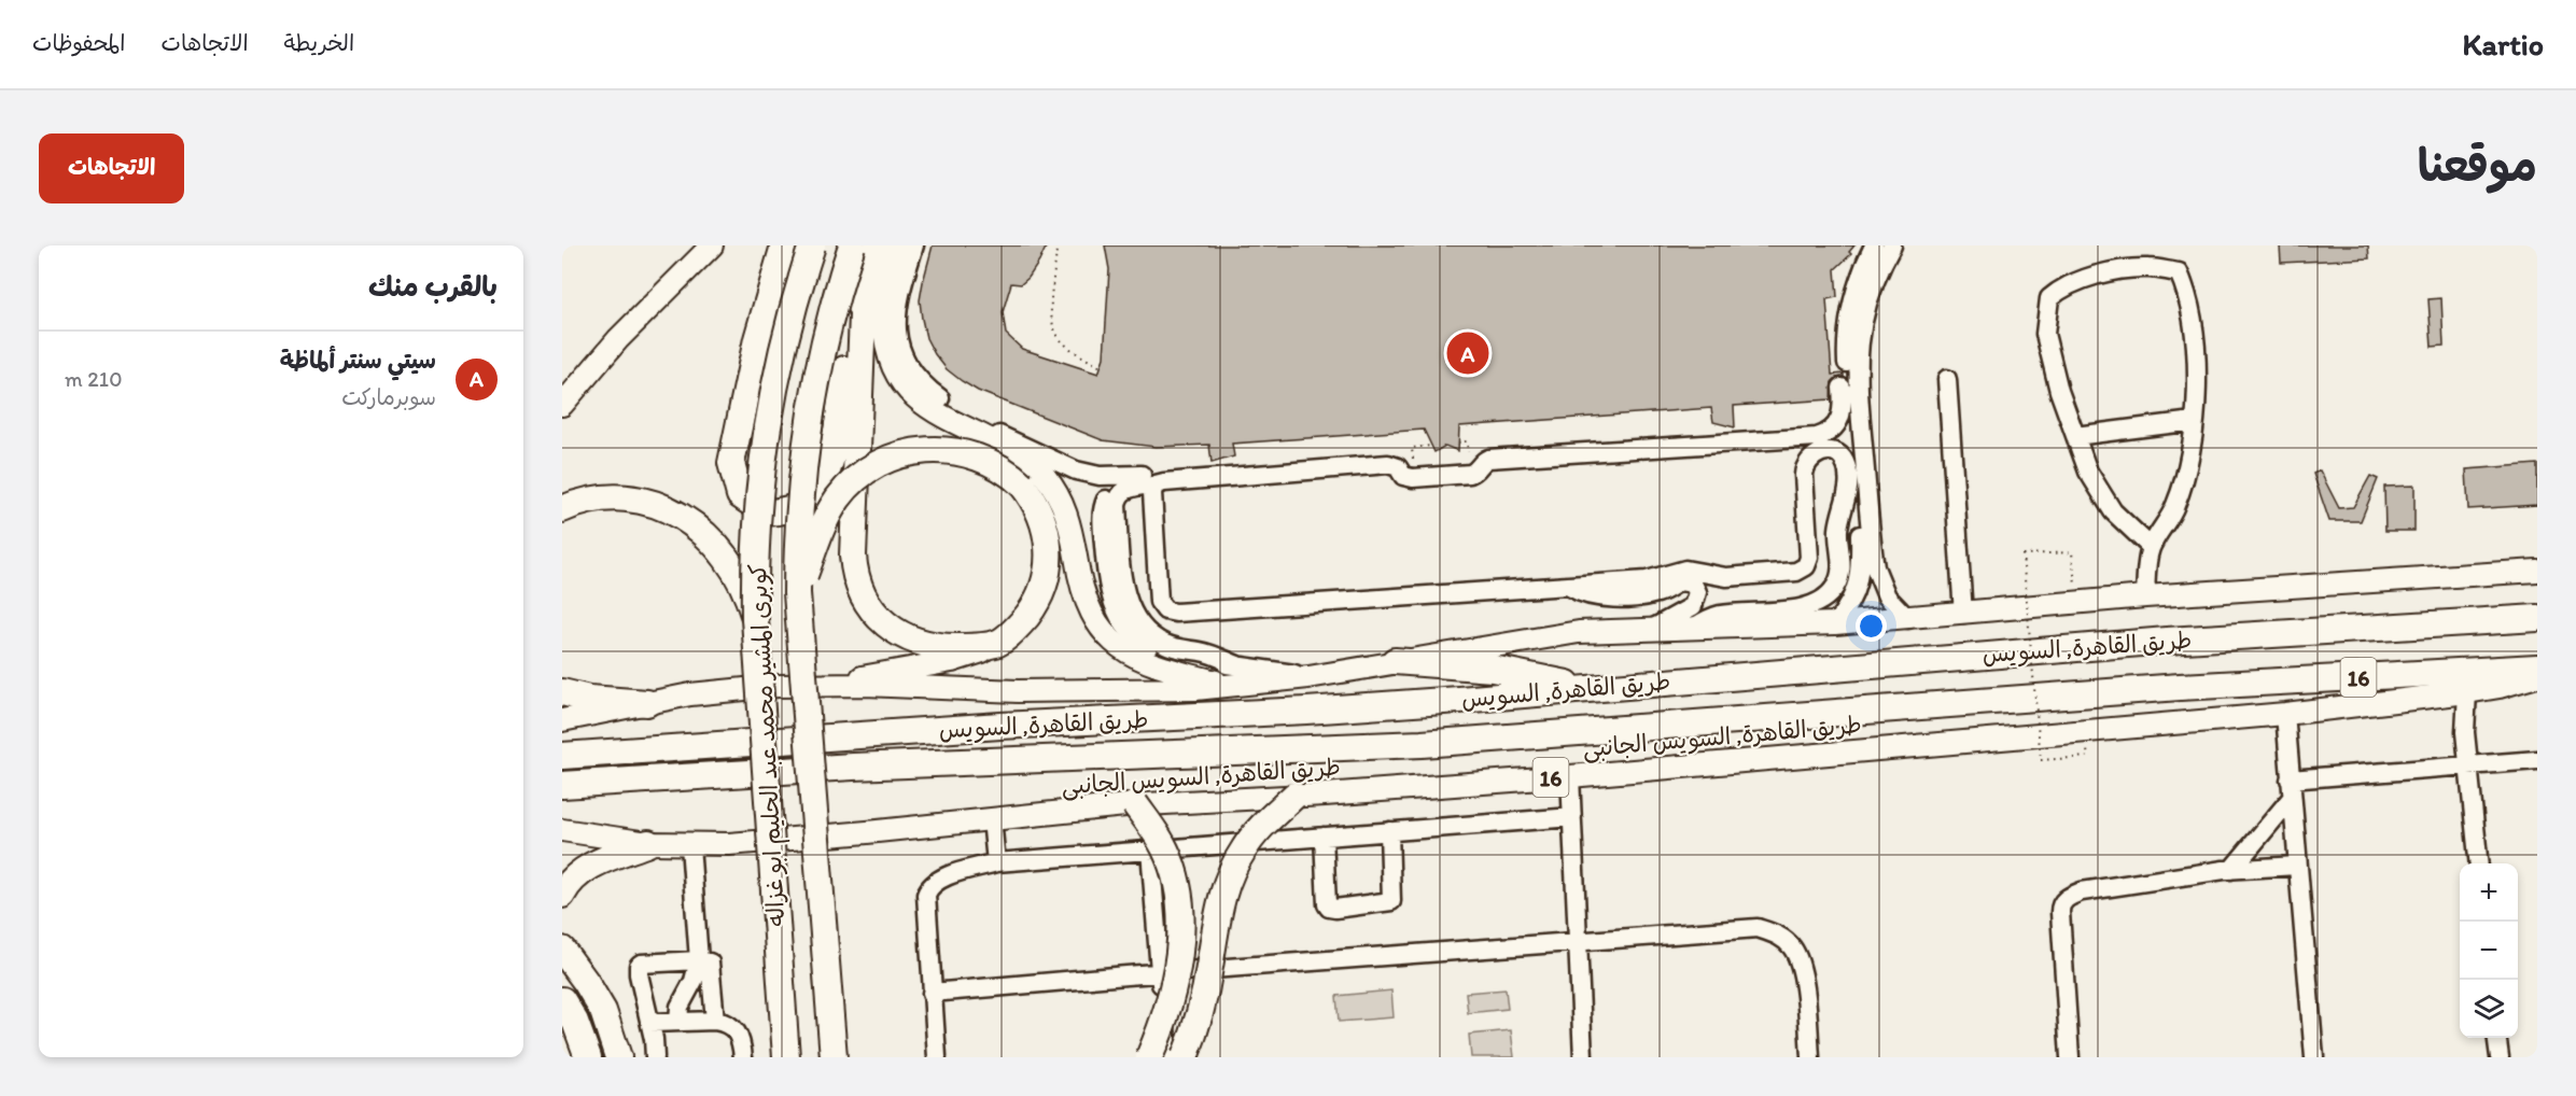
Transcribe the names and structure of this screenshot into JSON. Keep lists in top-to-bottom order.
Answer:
{
  "streets": {
    "highway": ["طريق القاهرة, السويس", "16", "كوبرى المشير محمد عبد الحليم ابو غزاله"],
    "main road": ["طريق القاهرة, السويس الجانبى"]
  },
  "page": {
    "header": "Kartio",
    "nav": ["الخريطة", "الاتجاهات", "المحفوظات"],
    "title": "موقعنا",
    "buttons": "الاتجاهات",
    "heading": "بالقرب منك",
    "pins": "A",
    "list": [
      {
        "mark": "A",
        "name": "سيتي سنتر ألماظة",
        "note": "سوبرماركت",
        "value": "210 m"
      }
    ],
    "map_buttons": ["+", "−"]
  }
}
